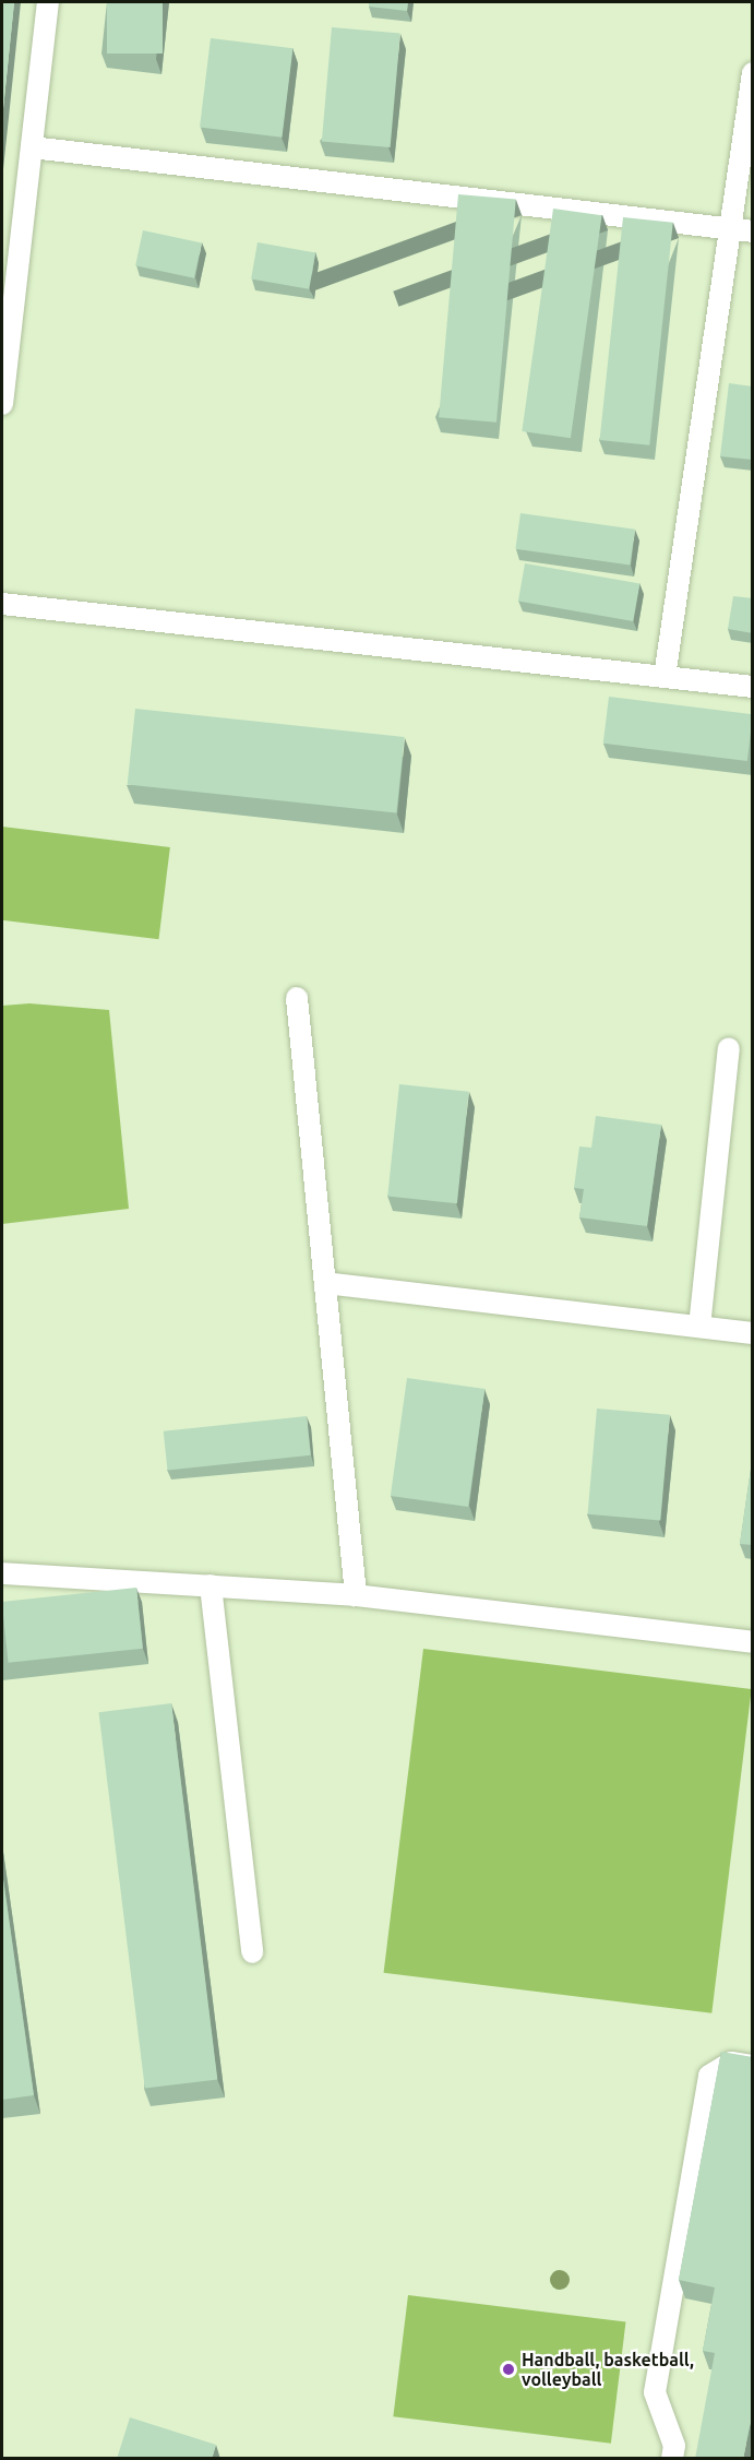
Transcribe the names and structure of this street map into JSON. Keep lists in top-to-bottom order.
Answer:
{
  "places": ["Handball, basketball, volleyball"]
}
